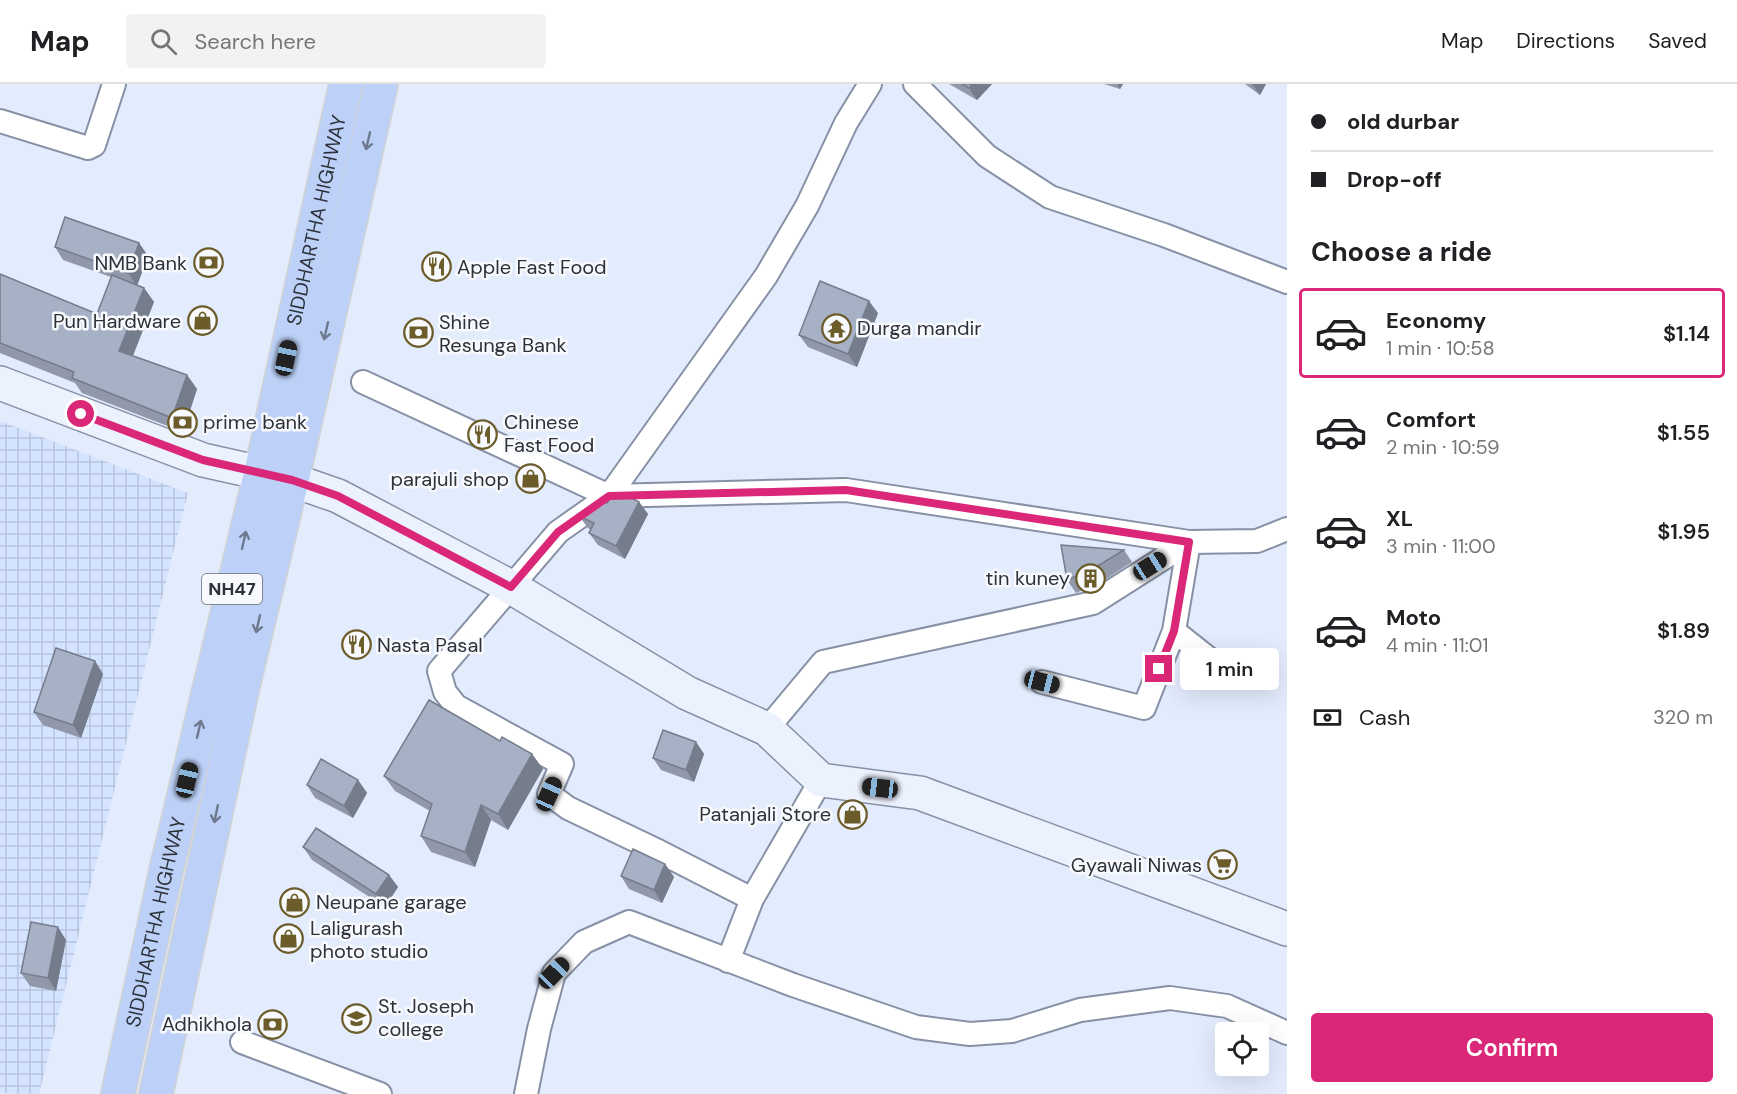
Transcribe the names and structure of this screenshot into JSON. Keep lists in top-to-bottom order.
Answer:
{
  "streets": {
    "highway": ["SIDDHARTHA HIGHWAY", "NH47"]
  },
  "places": {
    "bank": [
      "NMB Bank",
      "Shine Resunga Bank",
      "prime bank",
      "Adhikhola"
    ],
    "restaurant": ["Apple Fast Food", "Chinese Fast Food", "Nasta Pasal"],
    "shop": [
      "Pun Hardware",
      "parajuli shop",
      "Patanjali Store",
      "Neupane garage",
      "Laligurash photo studio"
    ],
    "temple": ["Durga mandir"],
    "building": ["tin kuney"],
    "supermarket": ["Gyawali Niwas"],
    "school or university": ["St. Joseph college"]
  },
  "page": {
    "header": "Map",
    "search": "Search here",
    "nav": ["Map", "Directions", "Saved"],
    "banner": ["old durbar", "Drop-off"],
    "heading": "Choose a ride",
    "list": [
      {
        "name": "Economy",
        "note": "1 min · 10:58",
        "value": "$1.14"
      },
      {
        "name": "Comfort",
        "note": "2 min · 10:59",
        "value": "$1.55"
      },
      {
        "name": "XL",
        "note": "3 min · 11:00",
        "value": "$1.95"
      },
      {
        "name": "Moto",
        "note": "4 min · 11:01",
        "value": "$1.89"
      }
    ],
    "bubble": "1 min",
    "pay": ["Cash", "320 m"],
    "buttons": "Confirm"
  }
}
